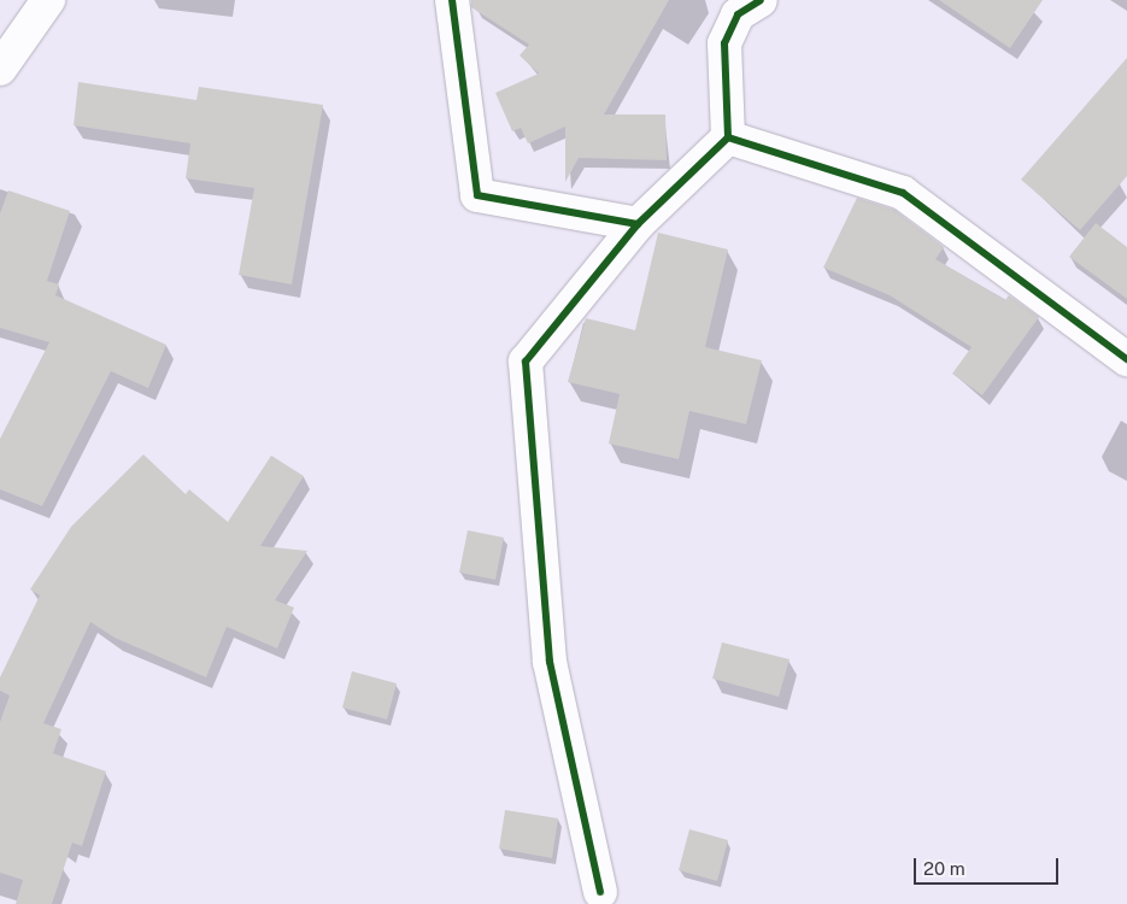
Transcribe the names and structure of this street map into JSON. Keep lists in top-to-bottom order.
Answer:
{
  "scale_bar": "20 m"
}
